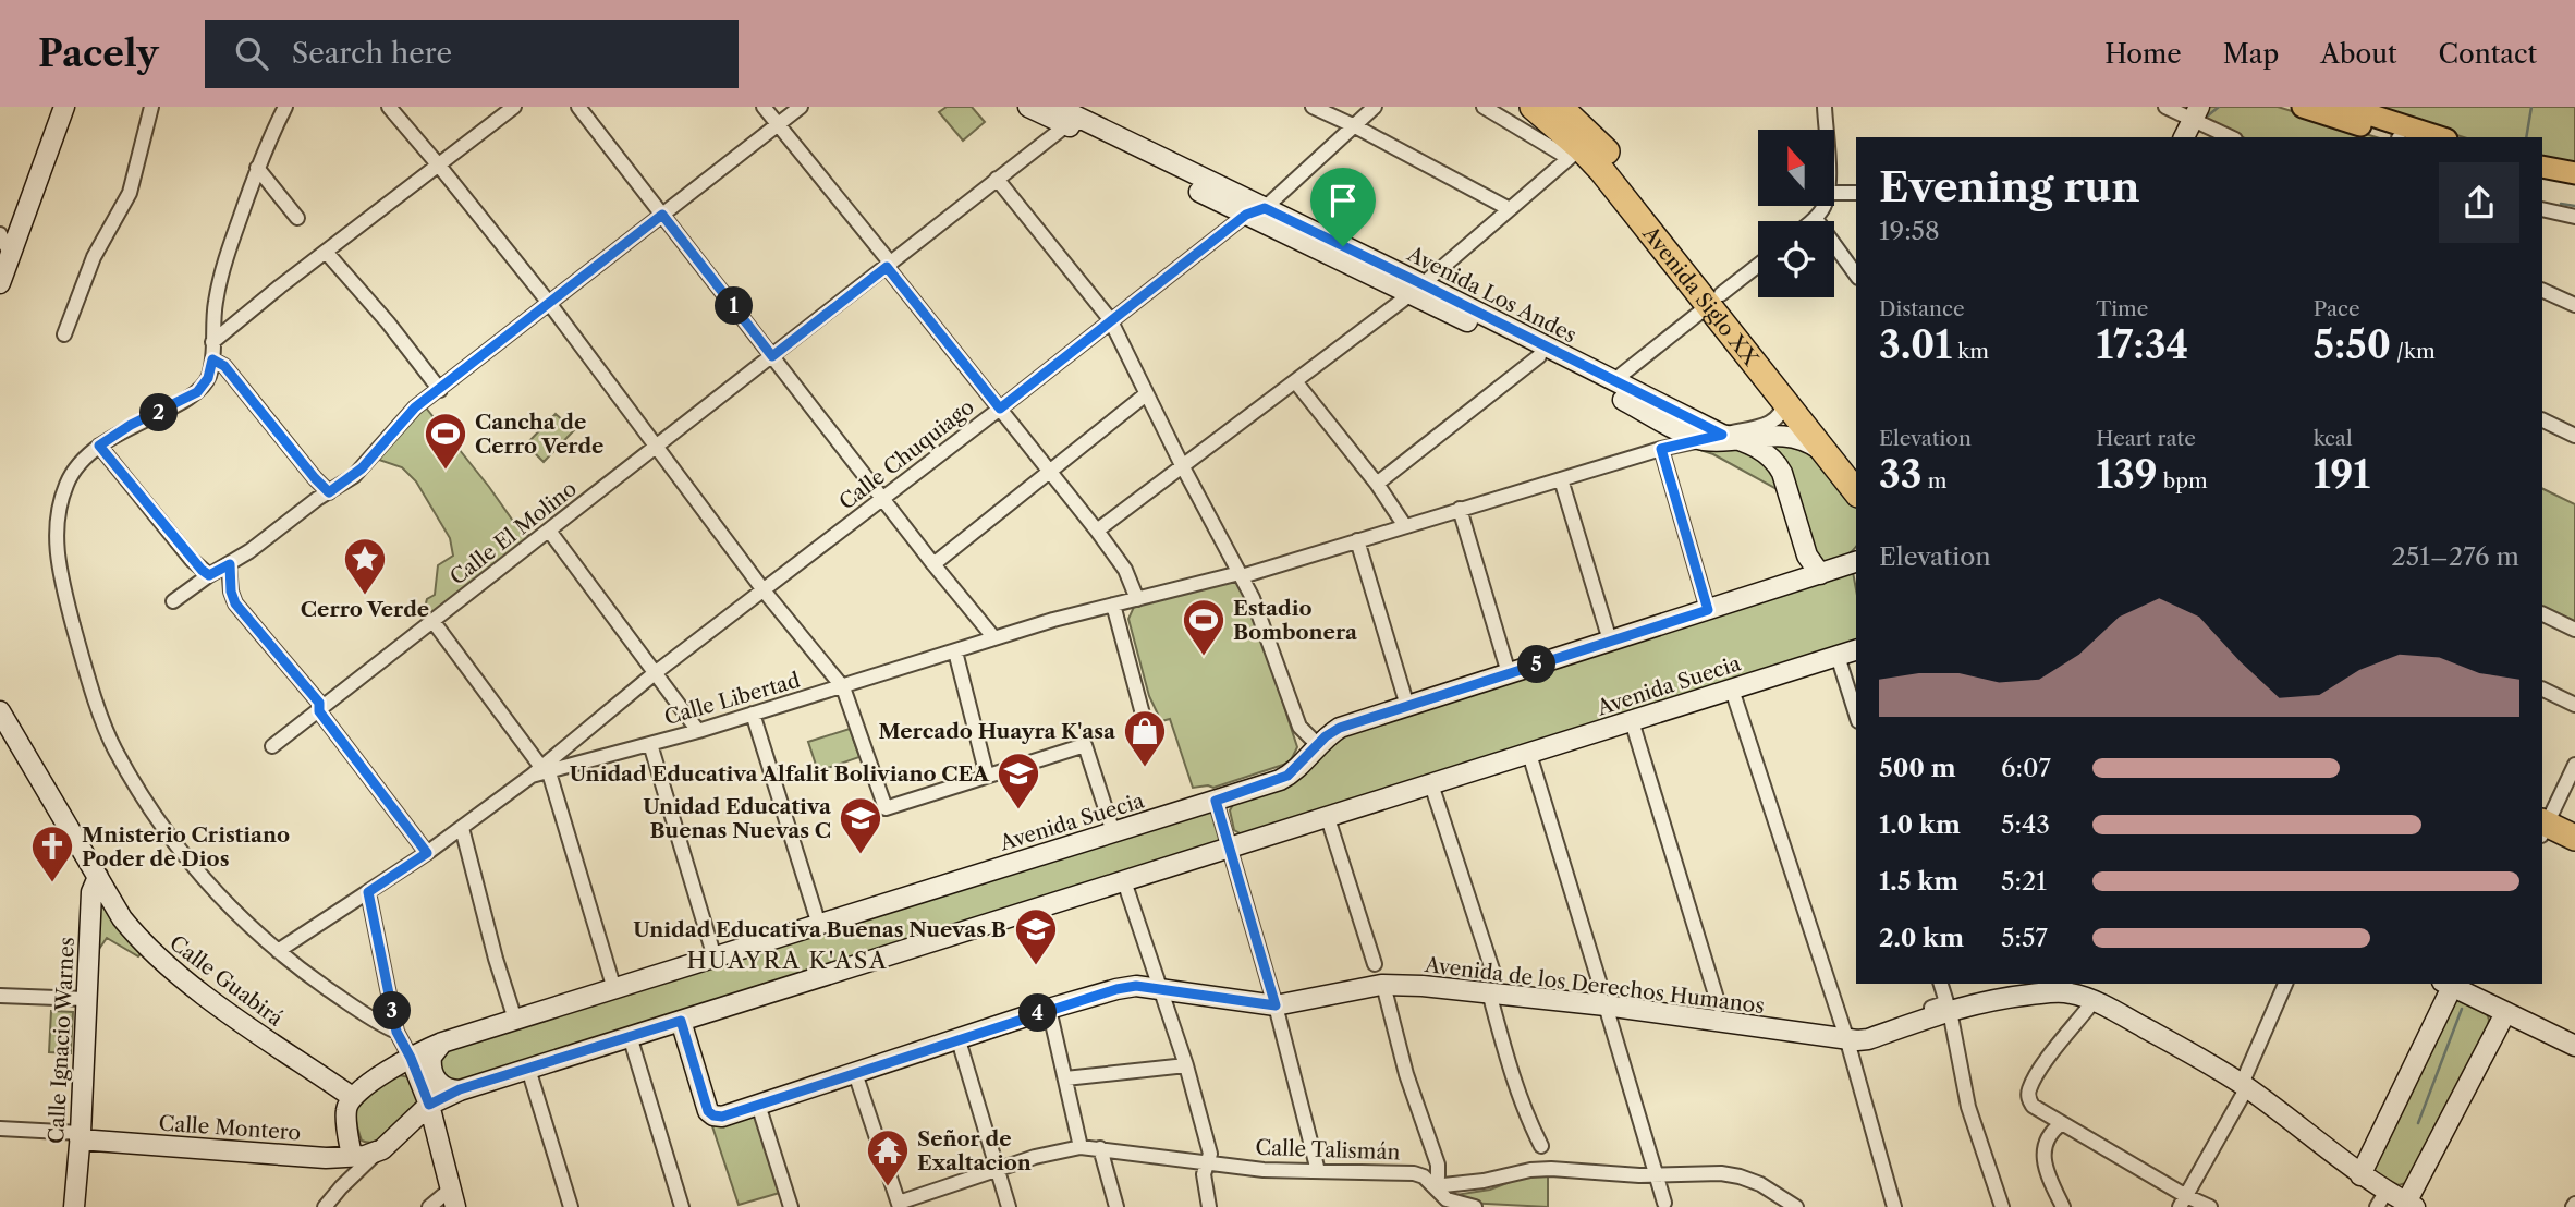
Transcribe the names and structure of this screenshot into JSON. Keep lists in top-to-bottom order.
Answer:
{
  "streets": {
    "highway": ["Avenida Siglo XX"],
    "street": [
      "Avenida Los Andes",
      "Calle Chuquiago",
      "Calle El Molino",
      "Avenida Suecia",
      "Calle Libertad",
      "Calle Guabirá",
      "Avenida de los Derechos Humanos",
      "Calle Ignacio Warnes",
      "Calle Montero",
      "Calle Talismán"
    ]
  },
  "crossings": [
    ["Avenida Los Andes", "Avenida Siglo XX"],
    ["Avenida Los Andes", "Calle Chuquiago"],
    ["Avenida Los Andes", "Calle El Molino"],
    ["Avenida Los Andes", "Avenida Suecia"],
    ["Avenida Los Andes", "Calle Libertad"],
    ["Avenida Siglo XX", "Calle Libertad"],
    ["Calle Chuquiago", "Calle Libertad"],
    ["Avenida Suecia", "Calle Guabirá"],
    ["Avenida Suecia", "Avenida de los Derechos Humanos"],
    ["Avenida Suecia", "Calle Montero"],
    ["Calle Guabirá", "Calle Ignacio Warnes"],
    ["Calle Ignacio Warnes", "Calle Montero"]
  ],
  "districts": ["HUAYRA K'ASA"],
  "places": {
    "sports": ["Cancha de Cerro Verde", "Estadio Bombonera"],
    "place": ["Cerro Verde"],
    "shop": ["Mercado Huayra K'asa"],
    "school or university": ["Unidad Educativa Alfalit Boliviano CEA", "Unidad Educativa Buenas Nuevas C", "Unidad Educativa Buenas Nuevas B"],
    "church": ["Mnisterio Cristiano Poder de Dios"],
    "temple": ["Señor de Exaltacion"]
  },
  "north": "top",
  "page": {
    "header": "Pacely",
    "search": "Search here",
    "nav": [
      "Home",
      "Map",
      "About",
      "Contact"
    ],
    "heading": ["Evening run", "19:58"],
    "stats": [
      ["Distance", "3.01 km"],
      ["Time", "17:34"],
      ["Pace", "5:50 /km"],
      ["Elevation", "33 m"],
      ["Heart rate", "139 bpm"],
      ["kcal", "191"]
    ],
    "pins": [
      "1",
      "2",
      "5",
      "3",
      "4"
    ],
    "chart": ["Elevation", "251–276 m"],
    "list": [
      {
        "name": "500 m",
        "note": "6:07"
      },
      {
        "name": "1.0 km",
        "note": "5:43"
      },
      {
        "name": "1.5 km",
        "note": "5:21"
      },
      {
        "name": "2.0 km",
        "note": "5:57"
      }
    ]
  }
}
